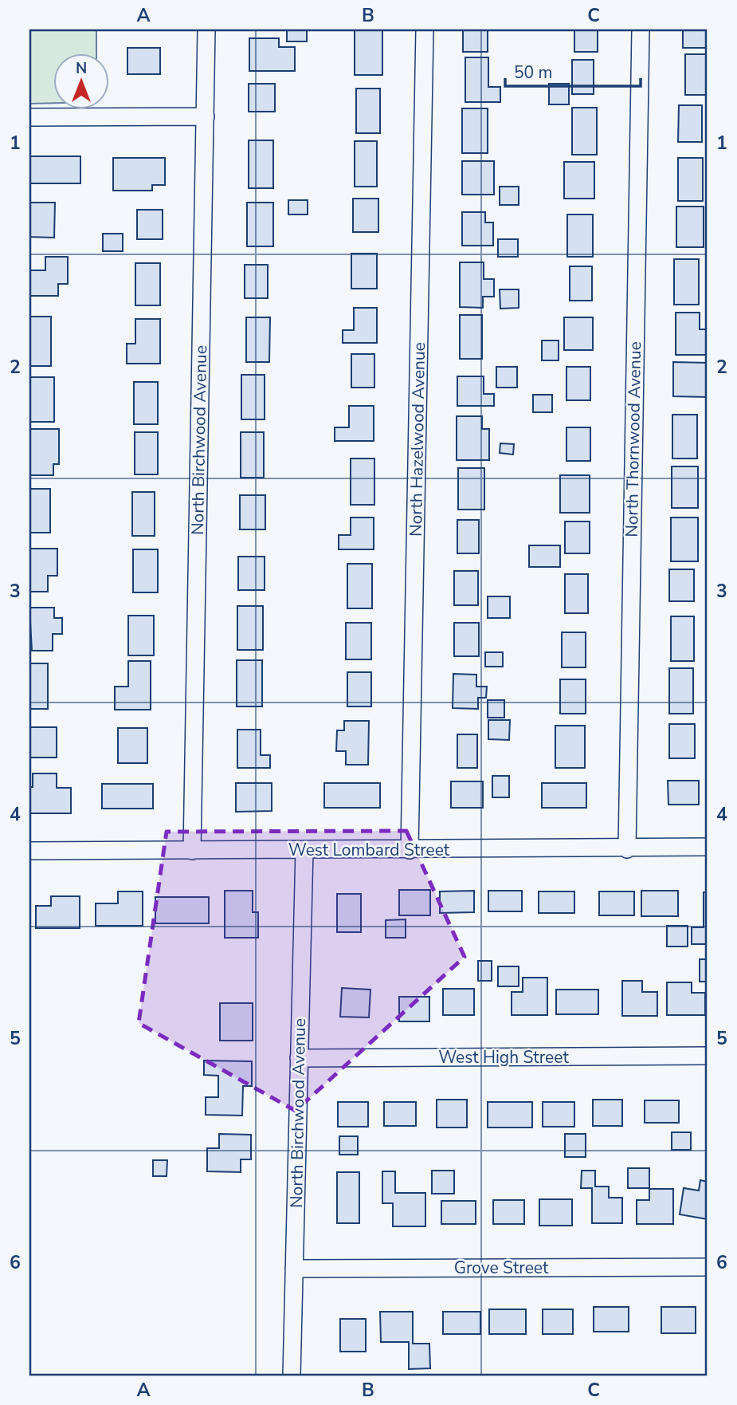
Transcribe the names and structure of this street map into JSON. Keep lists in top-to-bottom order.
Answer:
{
  "streets": {
    "street": [
      "North Hazelwood Avenue",
      "North Thornwood Avenue",
      "North Birchwood Avenue",
      "West Lombard Street",
      "West High Street",
      "Grove Street"
    ]
  },
  "crossings": [
    ["North Hazelwood Avenue", "West Lombard Street"],
    ["North Thornwood Avenue", "West Lombard Street"],
    ["North Birchwood Avenue", "West Lombard Street"],
    ["North Birchwood Avenue", "West High Street"],
    ["North Birchwood Avenue", "Grove Street"]
  ],
  "scale_bar": "50 m",
  "north": "top",
  "grid": {
    "columns": ["A", "B", "C"],
    "rows": [
      "1",
      "2",
      "3",
      "4",
      "5",
      "6"
    ]
  }
}
